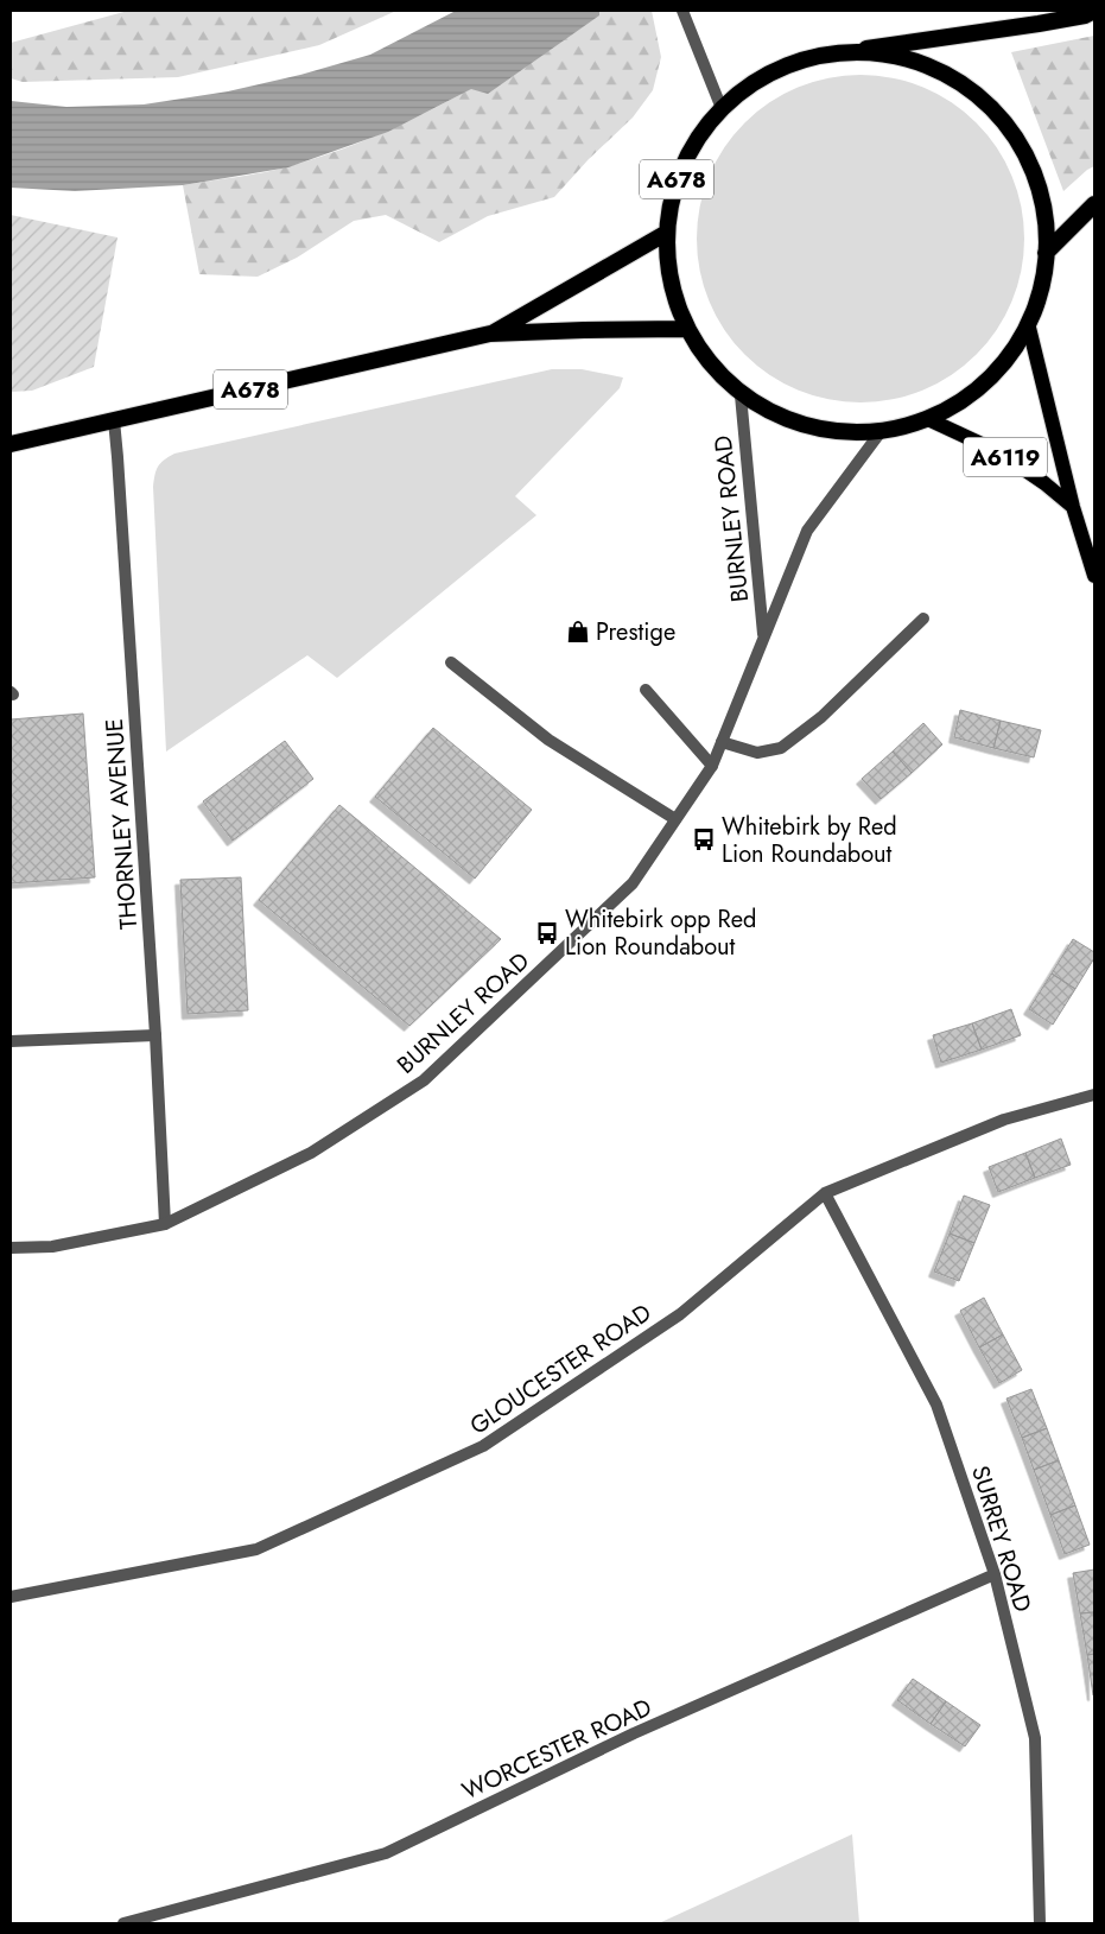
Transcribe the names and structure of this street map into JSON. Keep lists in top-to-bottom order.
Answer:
{
  "streets": {
    "highway": ["A678"],
    "main road": ["A6119"],
    "street": [
      "BURNLEY ROAD",
      "THORNLEY AVENUE",
      "GLOUCESTER ROAD",
      "SURREY ROAD",
      "WORCESTER ROAD"
    ]
  },
  "crossings": [
    ["A678", "A6119"],
    ["A678", "BURNLEY ROAD"],
    ["A678", "THORNLEY AVENUE"],
    ["BURNLEY ROAD", "THORNLEY AVENUE"],
    ["GLOUCESTER ROAD", "SURREY ROAD"],
    ["SURREY ROAD", "WORCESTER ROAD"]
  ],
  "places": {
    "shop": ["Prestige"],
    "bus stop": ["Whitebirk by Red Lion Roundabout", "Whitebirk opp Red Lion Roundabout"]
  }
}
